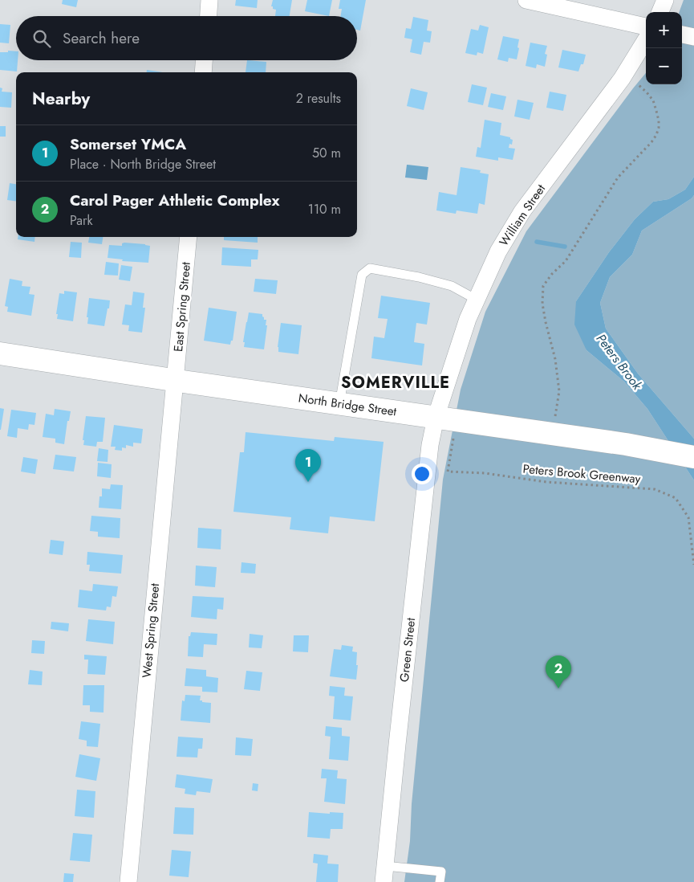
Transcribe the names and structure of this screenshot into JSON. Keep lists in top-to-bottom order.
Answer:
{
  "streets": {
    "street": [
      "William Street",
      "East Spring Street",
      "North Bridge Street",
      "West Spring Street",
      "Green Street"
    ],
    "path": ["Peters Brook Greenway"]
  },
  "crossings": [
    ["William Street", "North Bridge Street"],
    ["William Street", "Green Street"],
    ["East Spring Street", "North Bridge Street"],
    ["East Spring Street", "West Spring Street"],
    ["North Bridge Street", "West Spring Street"],
    ["North Bridge Street", "Green Street"]
  ],
  "districts": ["SOMERVILLE"],
  "water": ["Peters Brook"],
  "page": {
    "map_buttons": ["+", "−"],
    "search": "Search here",
    "heading": ["Nearby", "2 results"],
    "list": [
      {
        "mark": "1",
        "name": "Somerset YMCA",
        "note": "Place · North Bridge Street",
        "value": "50 m"
      },
      {
        "mark": "2",
        "name": "Carol Pager Athletic Complex",
        "note": "Park",
        "value": "110 m"
      }
    ],
    "pins": ["1", "2"]
  }
}
